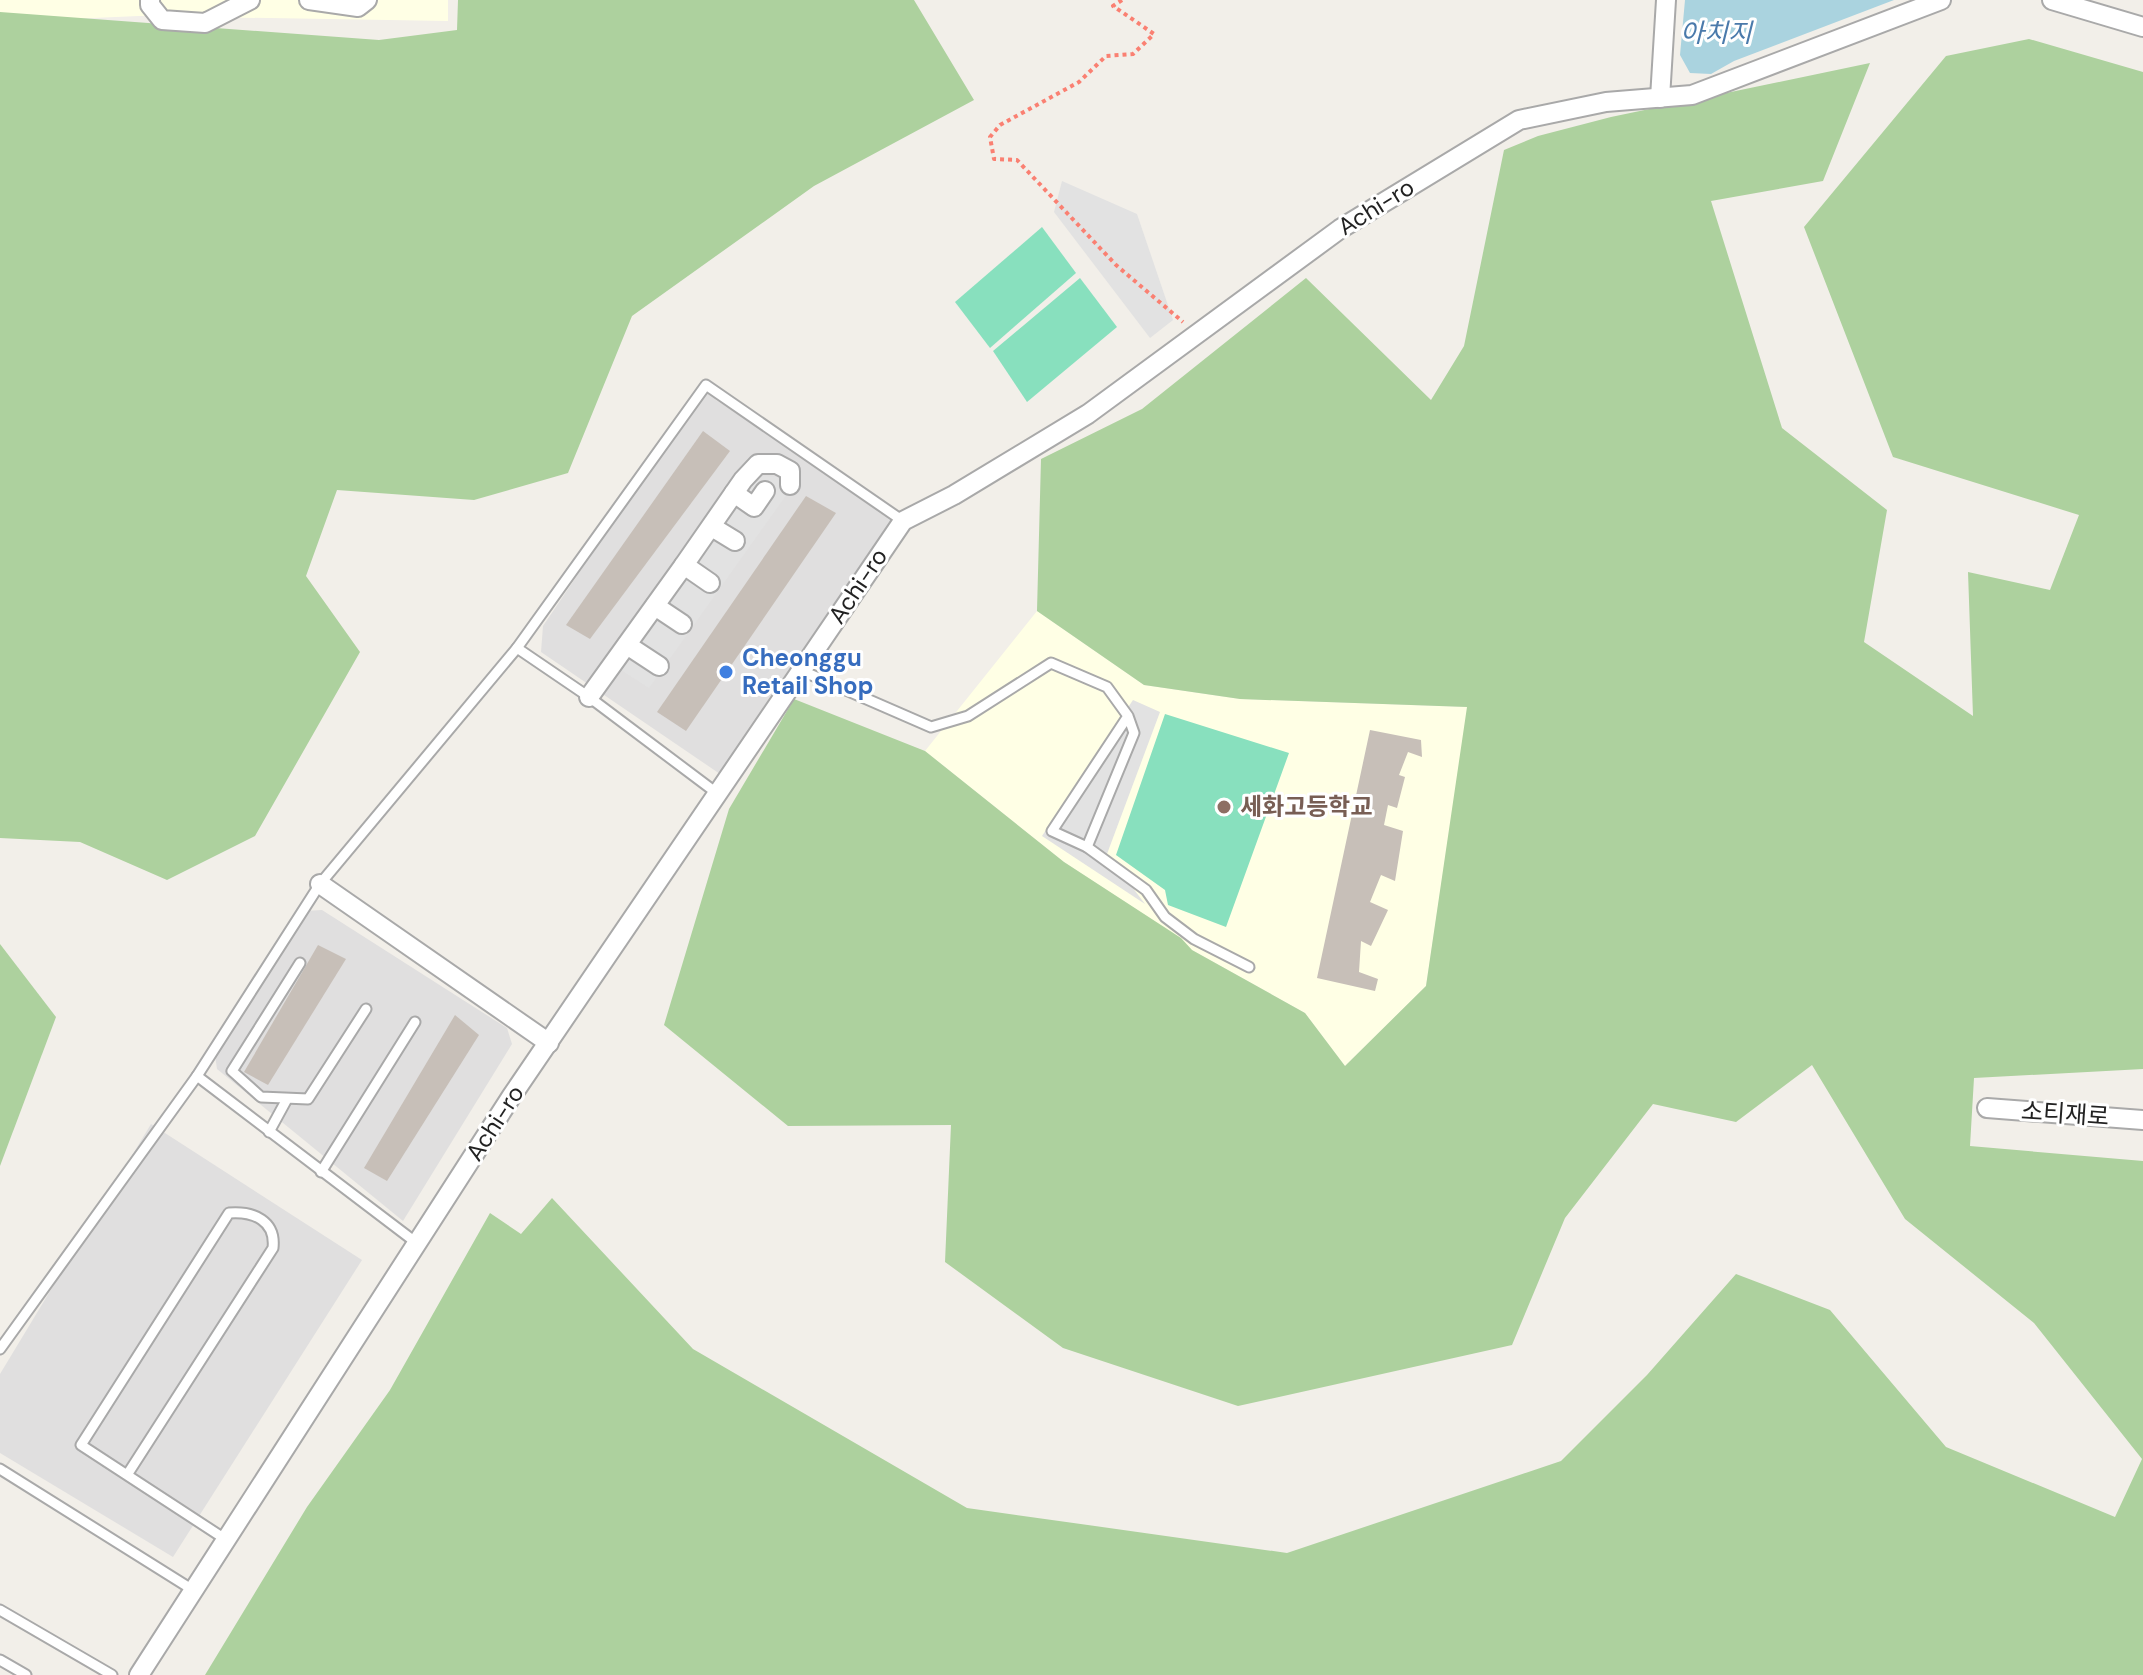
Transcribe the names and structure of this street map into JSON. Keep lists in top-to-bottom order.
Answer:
{
  "streets": {
    "street": ["Achi-ro", "소티재로"]
  },
  "water": ["아치지"],
  "places": ["Cheonggu Retail Shop", "세화고등학교"]
}
